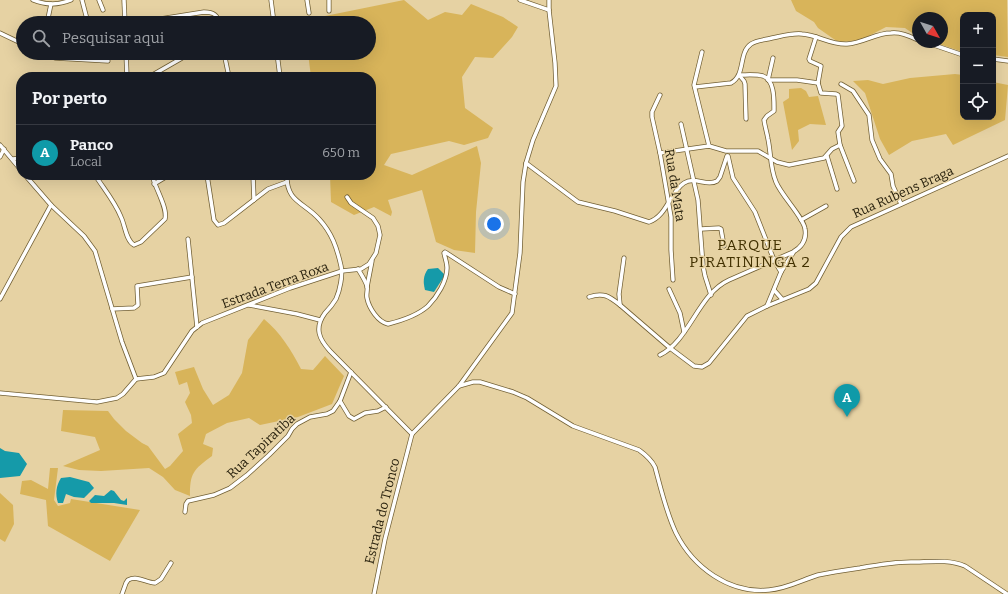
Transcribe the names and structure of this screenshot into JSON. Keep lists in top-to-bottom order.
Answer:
{
  "streets": {
    "street": [
      "Rua da Mata",
      "Rua Rubens Braga",
      "Estrada Terra Roxa",
      "Rua Tapiratiba",
      "Estrada do Tronco"
    ]
  },
  "districts": ["PARQUE PIRATININGA 2"],
  "north": "bottom right",
  "page": {
    "map_buttons": ["+", "−"],
    "search": "Pesquisar aqui",
    "heading": "Por perto",
    "list": [
      {
        "mark": "A",
        "name": "Panco",
        "note": "Local",
        "value": "650 m"
      }
    ],
    "pins": "A"
  }
}
